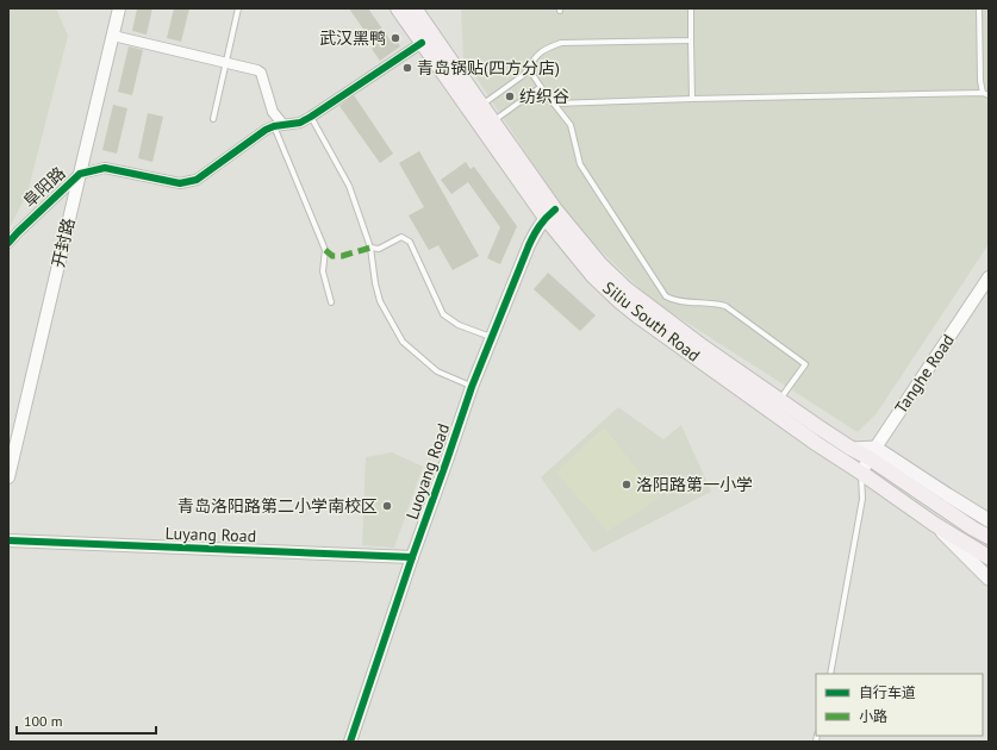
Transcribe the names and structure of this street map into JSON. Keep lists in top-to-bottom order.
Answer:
{
  "streets": {
    "main road": ["Siliu South Road"],
    "street": [
      "阜阳路",
      "开封路",
      "Tanghe Road",
      "Luoyang Road",
      "Luyang Road"
    ]
  },
  "crossings": [
    ["阜阳路", "开封路"],
    ["Siliu South Road", "Tanghe Road"],
    ["Siliu South Road", "Luoyang Road"],
    ["Luoyang Road", "Luyang Road"]
  ],
  "places": [
    "武汉黑鸭",
    "青岛锅贴(四方分店)",
    "纺织谷",
    "洛阳路第一小学",
    "青岛洛阳路第二小学南校区"
  ],
  "legend": ["自行车道", "小路"],
  "scale_bar": "100 m"
}
